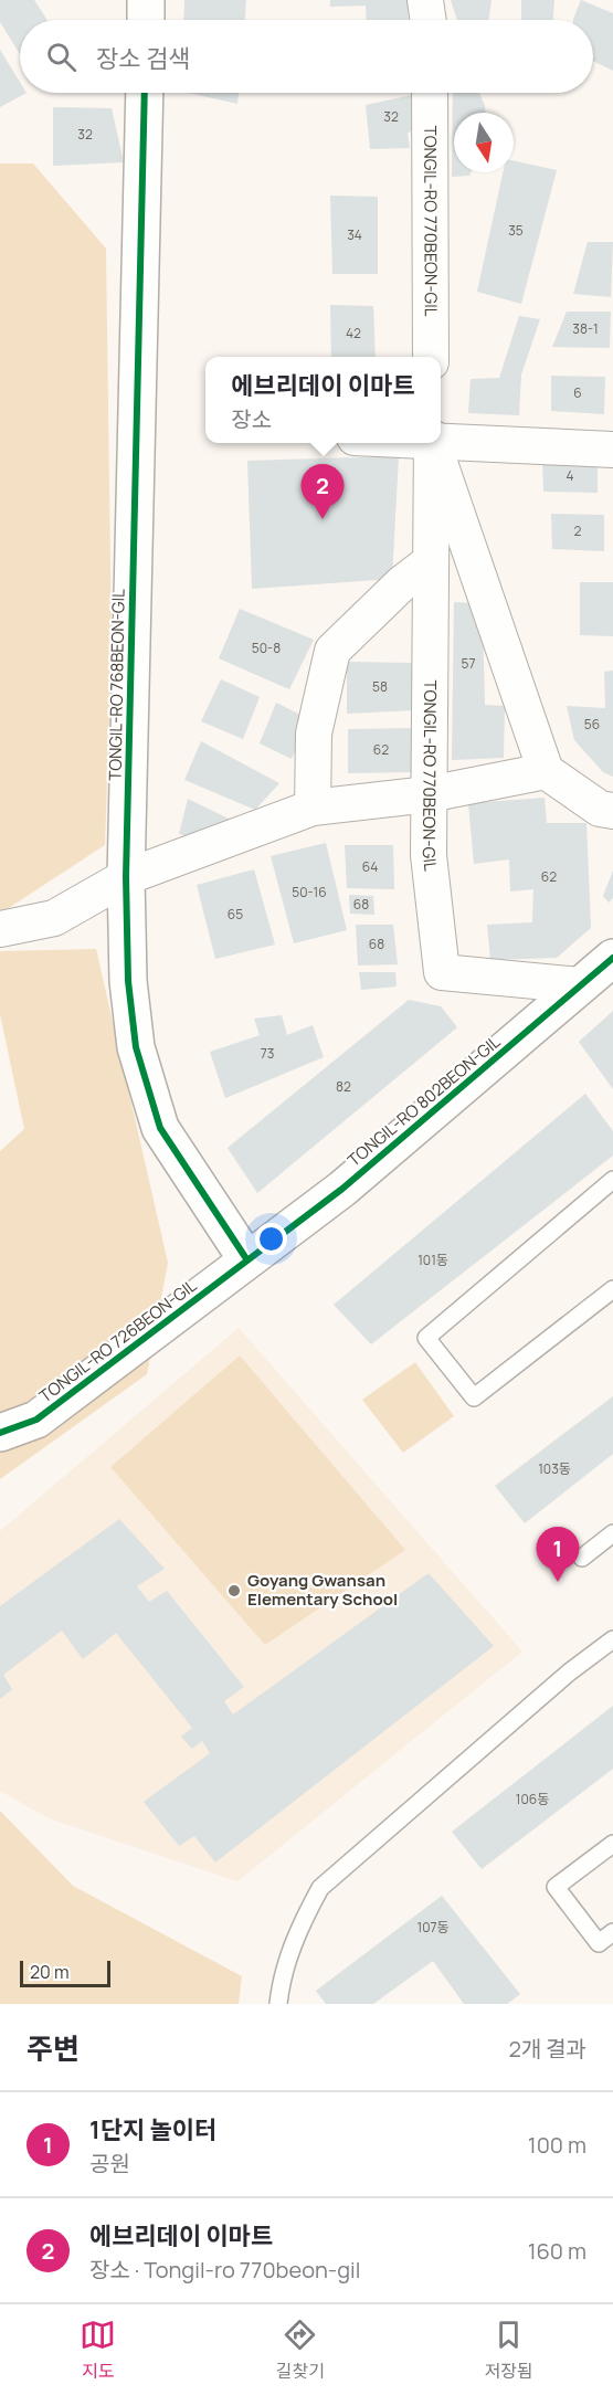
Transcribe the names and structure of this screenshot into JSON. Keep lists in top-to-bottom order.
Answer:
{
  "streets": {
    "street": [
      "TONGIL-RO 770BEON-GIL",
      "TONGIL-RO 768BEON-GIL",
      "TONGIL-RO 802BEON-GIL",
      "TONGIL-RO 726BEON-GIL"
    ]
  },
  "crossings": [
    ["TONGIL-RO 770BEON-GIL", "TONGIL-RO 802BEON-GIL"],
    ["TONGIL-RO 768BEON-GIL", "TONGIL-RO 802BEON-GIL"],
    ["TONGIL-RO 768BEON-GIL", "TONGIL-RO 726BEON-GIL"],
    ["TONGIL-RO 802BEON-GIL", "TONGIL-RO 726BEON-GIL"]
  ],
  "places": ["Goyang Gwansan Elementary School"],
  "house_numbers": [
    "32",
    "32",
    "35",
    "34",
    "38-1",
    "42",
    "6",
    "4",
    "2",
    "50-8",
    "57",
    "58",
    "56",
    "62",
    "64",
    "62",
    "50-16",
    "68",
    "65",
    "68",
    "73",
    "82",
    "101동",
    "103동",
    "106동",
    "107동"
  ],
  "scale_bar": "20 m",
  "north": "bottom",
  "page": {
    "search": "장소 검색",
    "popup": ["에브리데이 이마트", "장소"],
    "pins": ["2", "1"],
    "scale": "20 m",
    "heading": ["주변", "2개 결과"],
    "list": [
      {
        "mark": "1",
        "name": "1단지 놀이터",
        "note": "공원",
        "value": "100 m"
      },
      {
        "mark": "2",
        "name": "에브리데이 이마트",
        "note": "장소 · Tongil-ro 770beon-gil",
        "value": "160 m"
      }
    ],
    "nav": ["지도", "길찾기", "저장됨"]
  }
}
